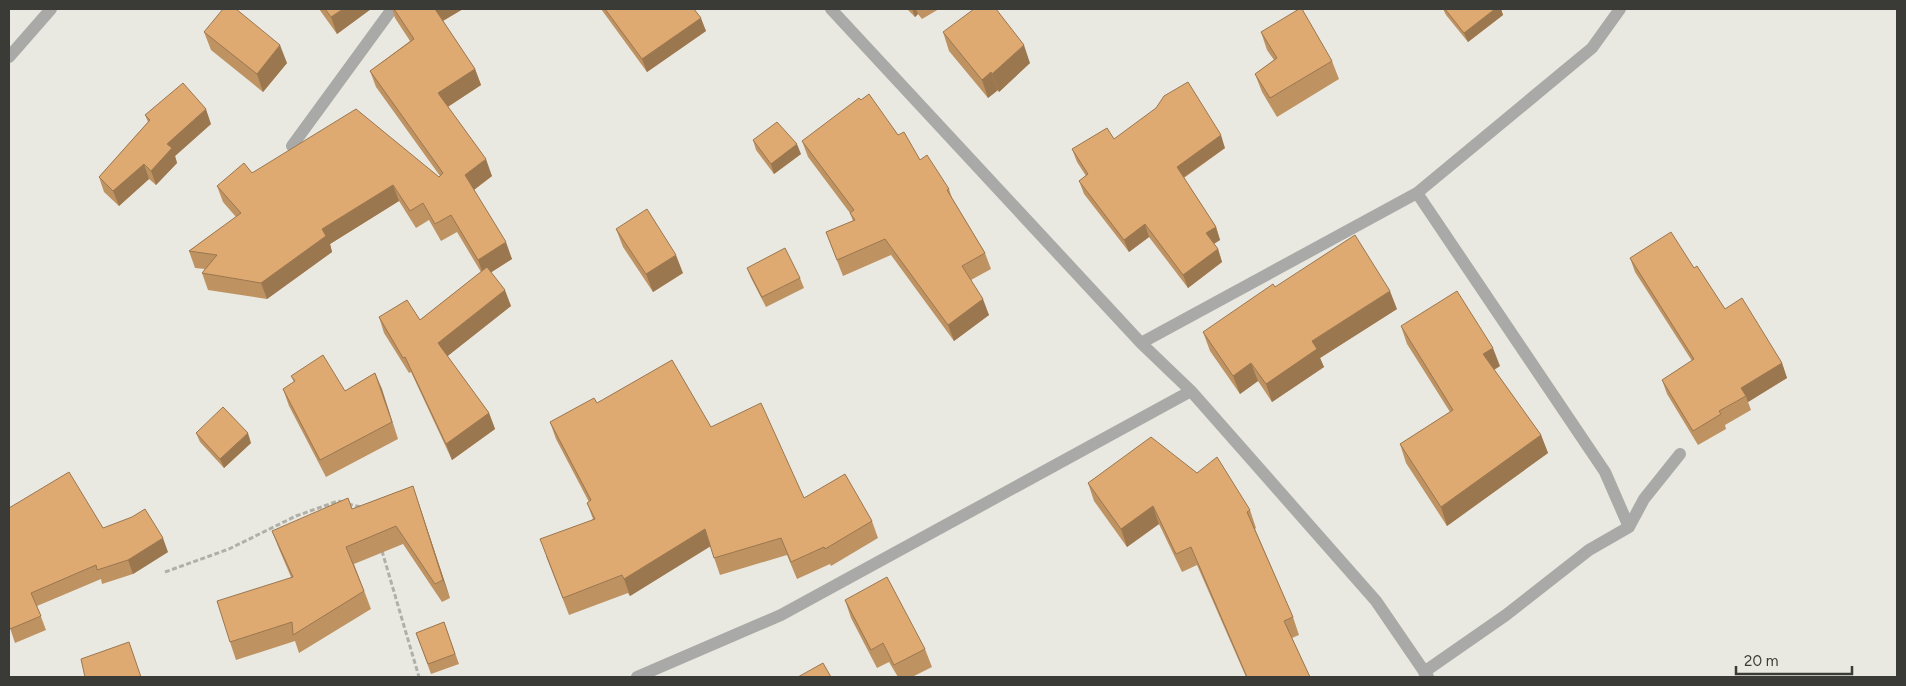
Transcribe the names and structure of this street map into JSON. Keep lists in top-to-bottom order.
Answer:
{
  "scale_bar": "20 m"
}
